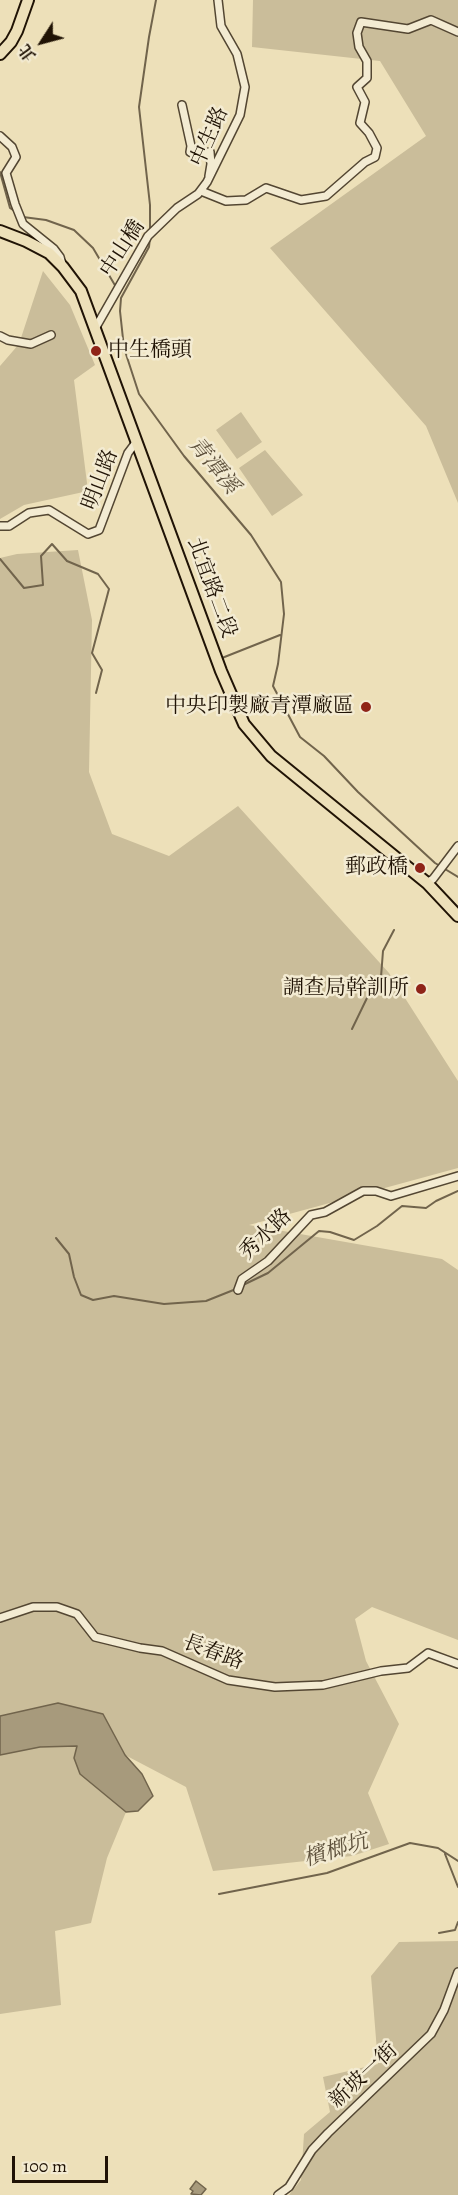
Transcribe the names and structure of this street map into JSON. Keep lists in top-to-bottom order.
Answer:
{
  "streets": {
    "main road": ["北宜路二段"],
    "street": [
      "中生路",
      "中山橋",
      "明山路",
      "秀水路",
      "長春路",
      "新坡一街"
    ]
  },
  "crossings": [
    ["中生路", "中山橋"],
    ["中山橋", "北宜路二段"],
    ["明山路", "北宜路二段"]
  ],
  "water": ["青潭溪", "檳榔坑"],
  "places": [
    "中生橋頭",
    "中央印製廠青潭廠區",
    "郵政橋",
    "調查局幹訓所"
  ],
  "scale_bar": "100 m",
  "north": "bottom left"
}
